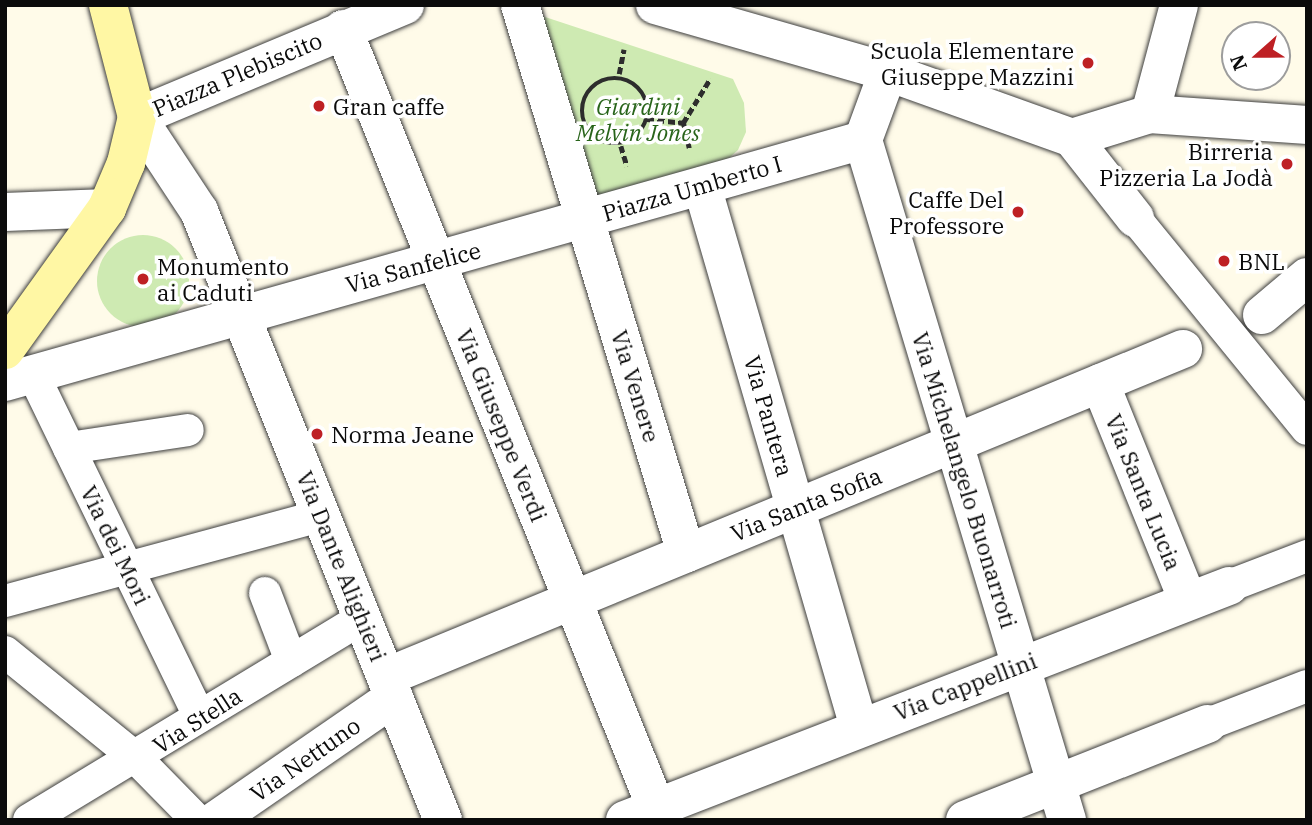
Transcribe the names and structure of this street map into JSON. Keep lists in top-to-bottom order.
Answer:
{
  "streets": {
    "main road": ["Piazza Plebiscito"],
    "street": [
      "Piazza Umberto I",
      "Via Sanfelice",
      "Via Venere",
      "Via Pantera",
      "Via Giuseppe Verdi",
      "Via Michelangelo Buonarroti",
      "Via Santa Lucia",
      "Via Santa Sofia",
      "Via dei Mori",
      "Via Dante Alighieri",
      "Via Cappellini",
      "Via Stella",
      "Via Nettuno"
    ]
  },
  "crossings": [
    ["Piazza Plebiscito", "Via Giuseppe Verdi"],
    ["Piazza Plebiscito", "Via Dante Alighieri"],
    ["Piazza Umberto I", "Via Sanfelice"],
    ["Piazza Umberto I", "Via Venere"],
    ["Piazza Umberto I", "Via Pantera"],
    ["Piazza Umberto I", "Via Michelangelo Buonarroti"],
    ["Via Sanfelice", "Via Venere"],
    ["Via Sanfelice", "Via Giuseppe Verdi"],
    ["Via Sanfelice", "Via dei Mori"],
    ["Via Sanfelice", "Via Dante Alighieri"],
    ["Via Venere", "Via Santa Sofia"],
    ["Via Pantera", "Via Santa Sofia"],
    ["Via Pantera", "Via Cappellini"],
    ["Via Giuseppe Verdi", "Via Santa Sofia"],
    ["Via Giuseppe Verdi", "Via Cappellini"],
    ["Via Michelangelo Buonarroti", "Via Santa Sofia"],
    ["Via Michelangelo Buonarroti", "Via Cappellini"],
    ["Via Santa Lucia", "Via Santa Sofia"],
    ["Via Santa Lucia", "Via Cappellini"],
    ["Via Santa Sofia", "Via Dante Alighieri"],
    ["Via Santa Sofia", "Via Nettuno"],
    ["Via dei Mori", "Via Stella"],
    ["Via Dante Alighieri", "Via Stella"],
    ["Via Dante Alighieri", "Via Nettuno"]
  ],
  "parks": ["Giardini Melvin Jones"],
  "places": [
    "Scuola Elementare Giuseppe Mazzini",
    "Gran caffe",
    "Birreria Pizzeria La Jodà",
    "Caffe Del Professore",
    "BNL",
    "Monumento ai Caduti",
    "Norma Jeane"
  ],
  "north": "left"
}
